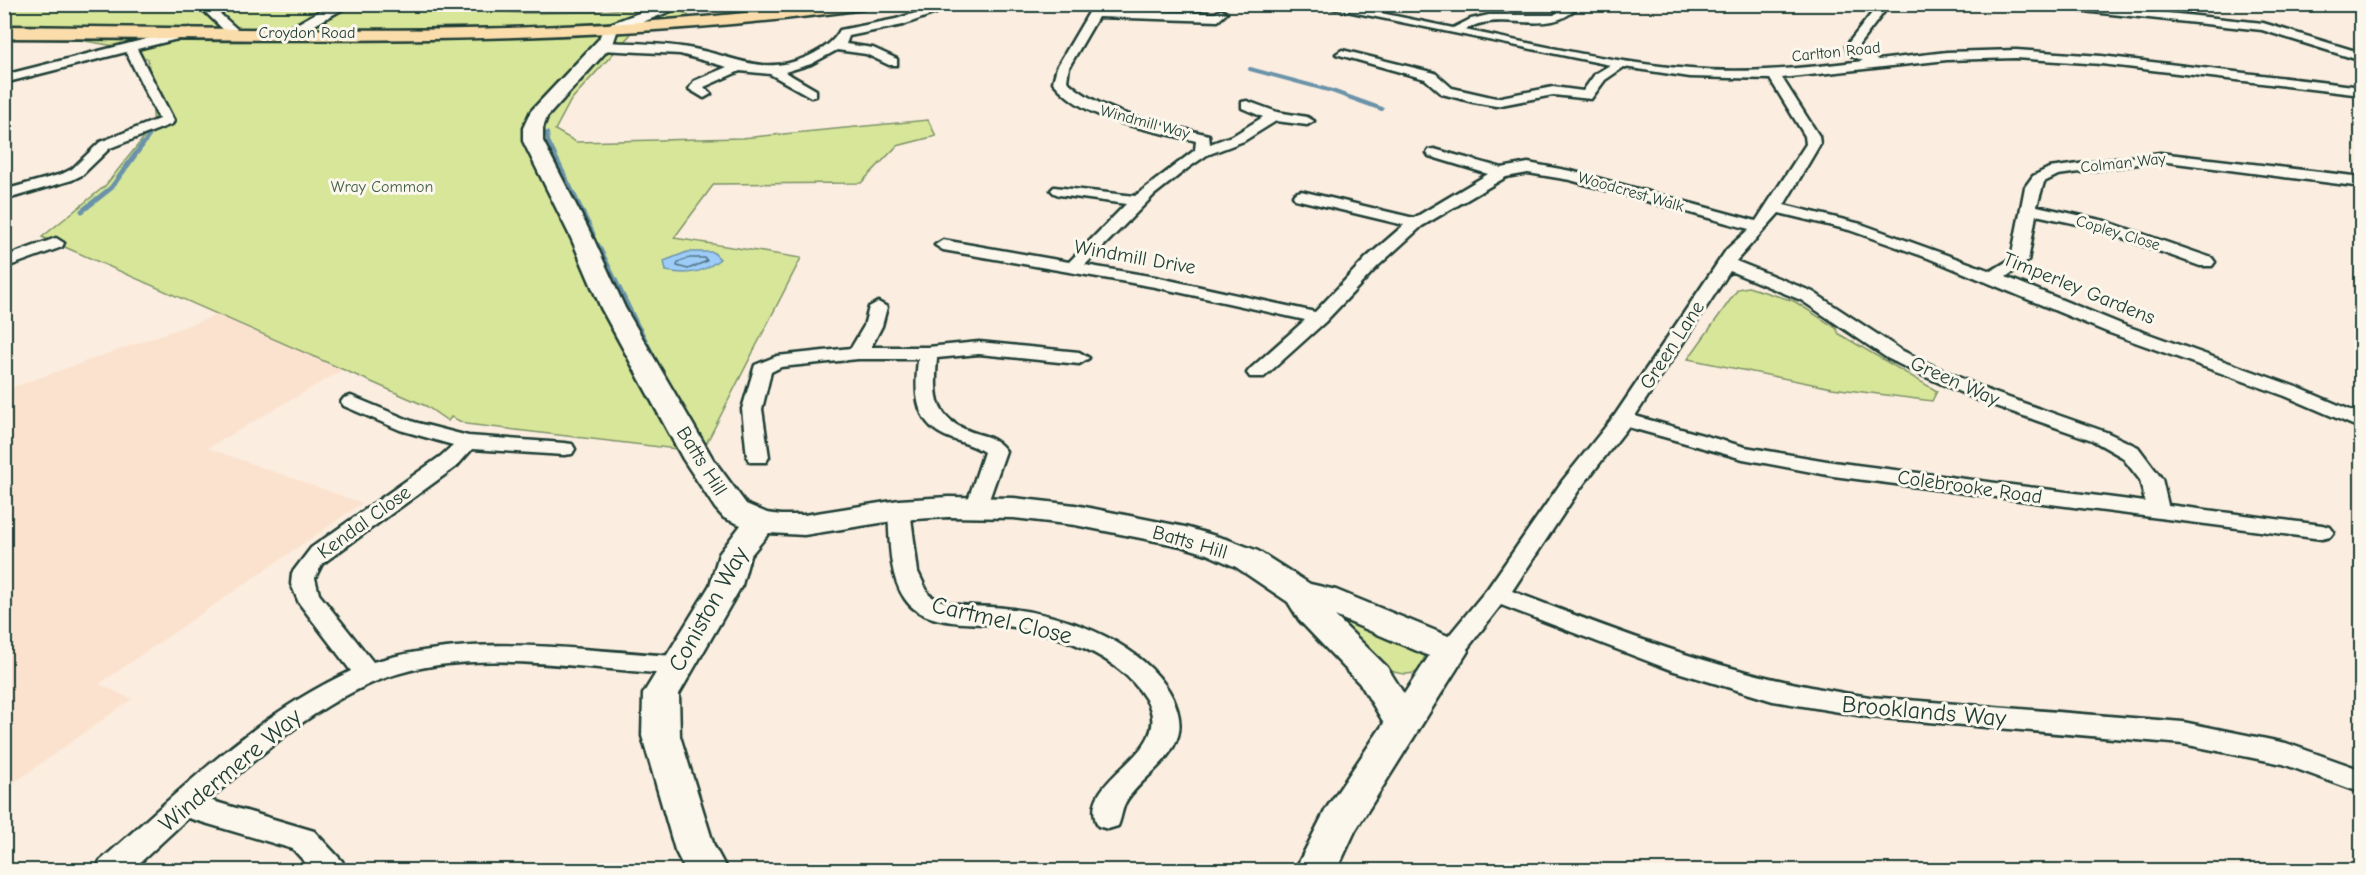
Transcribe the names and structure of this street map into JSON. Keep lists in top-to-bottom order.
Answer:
{
  "streets": {
    "main road": ["Croydon Road"],
    "street": [
      "Carlton Road",
      "Windmill Way",
      "Colman Way",
      "Woodcrest Walk",
      "Copley Close",
      "Windmill Drive",
      "Timperley Gardens",
      "Green Lane",
      "Green Way",
      "Batts Hill",
      "Colebrooke Road",
      "Kendal Close",
      "Coniston Way",
      "Cartmel Close",
      "Brooklands Way",
      "Windermere Way"
    ]
  },
  "crossings": [
    ["Croydon Road", "Batts Hill"],
    ["Carlton Road", "Green Lane"],
    ["Windmill Way", "Windmill Drive"],
    ["Colman Way", "Copley Close"],
    ["Colman Way", "Timperley Gardens"],
    ["Woodcrest Walk", "Windmill Drive"],
    ["Woodcrest Walk", "Green Lane"],
    ["Timperley Gardens", "Green Lane"],
    ["Green Lane", "Green Way"],
    ["Green Lane", "Colebrooke Road"],
    ["Green Lane", "Brooklands Way"],
    ["Green Way", "Colebrooke Road"],
    ["Batts Hill", "Coniston Way"],
    ["Batts Hill", "Cartmel Close"],
    ["Kendal Close", "Windermere Way"],
    ["Coniston Way", "Windermere Way"]
  ],
  "parks": ["Wray Common"]
}
